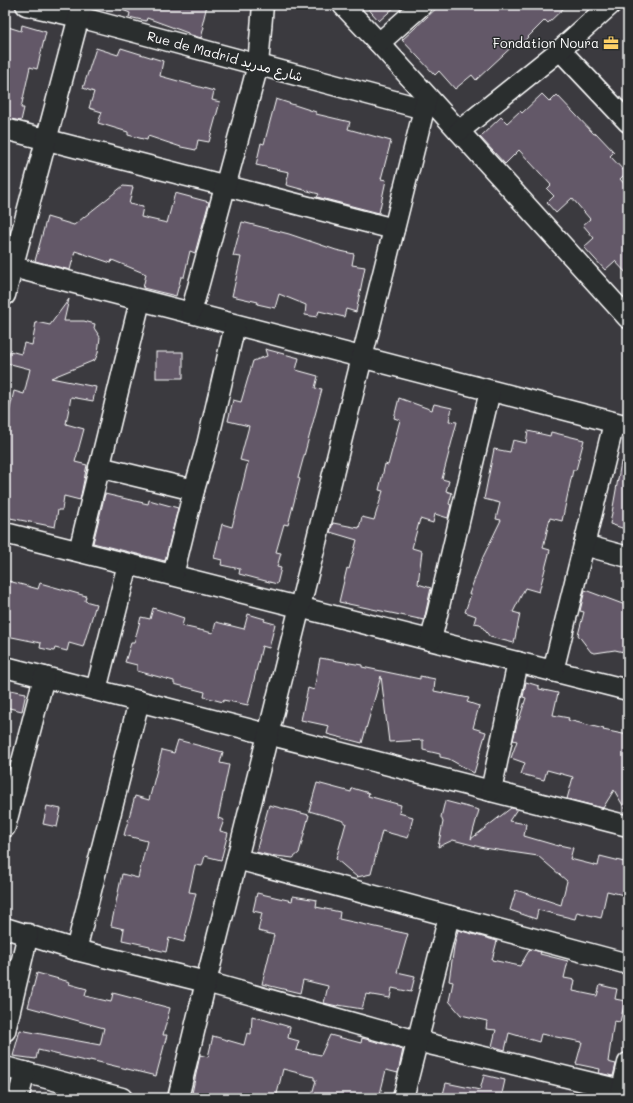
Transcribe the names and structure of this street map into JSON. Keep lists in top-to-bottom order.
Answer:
{
  "streets": {
    "street": ["Rue de Madrid شارع مدريد"]
  },
  "places": {
    "office": ["Fondation Noura"]
  }
}
